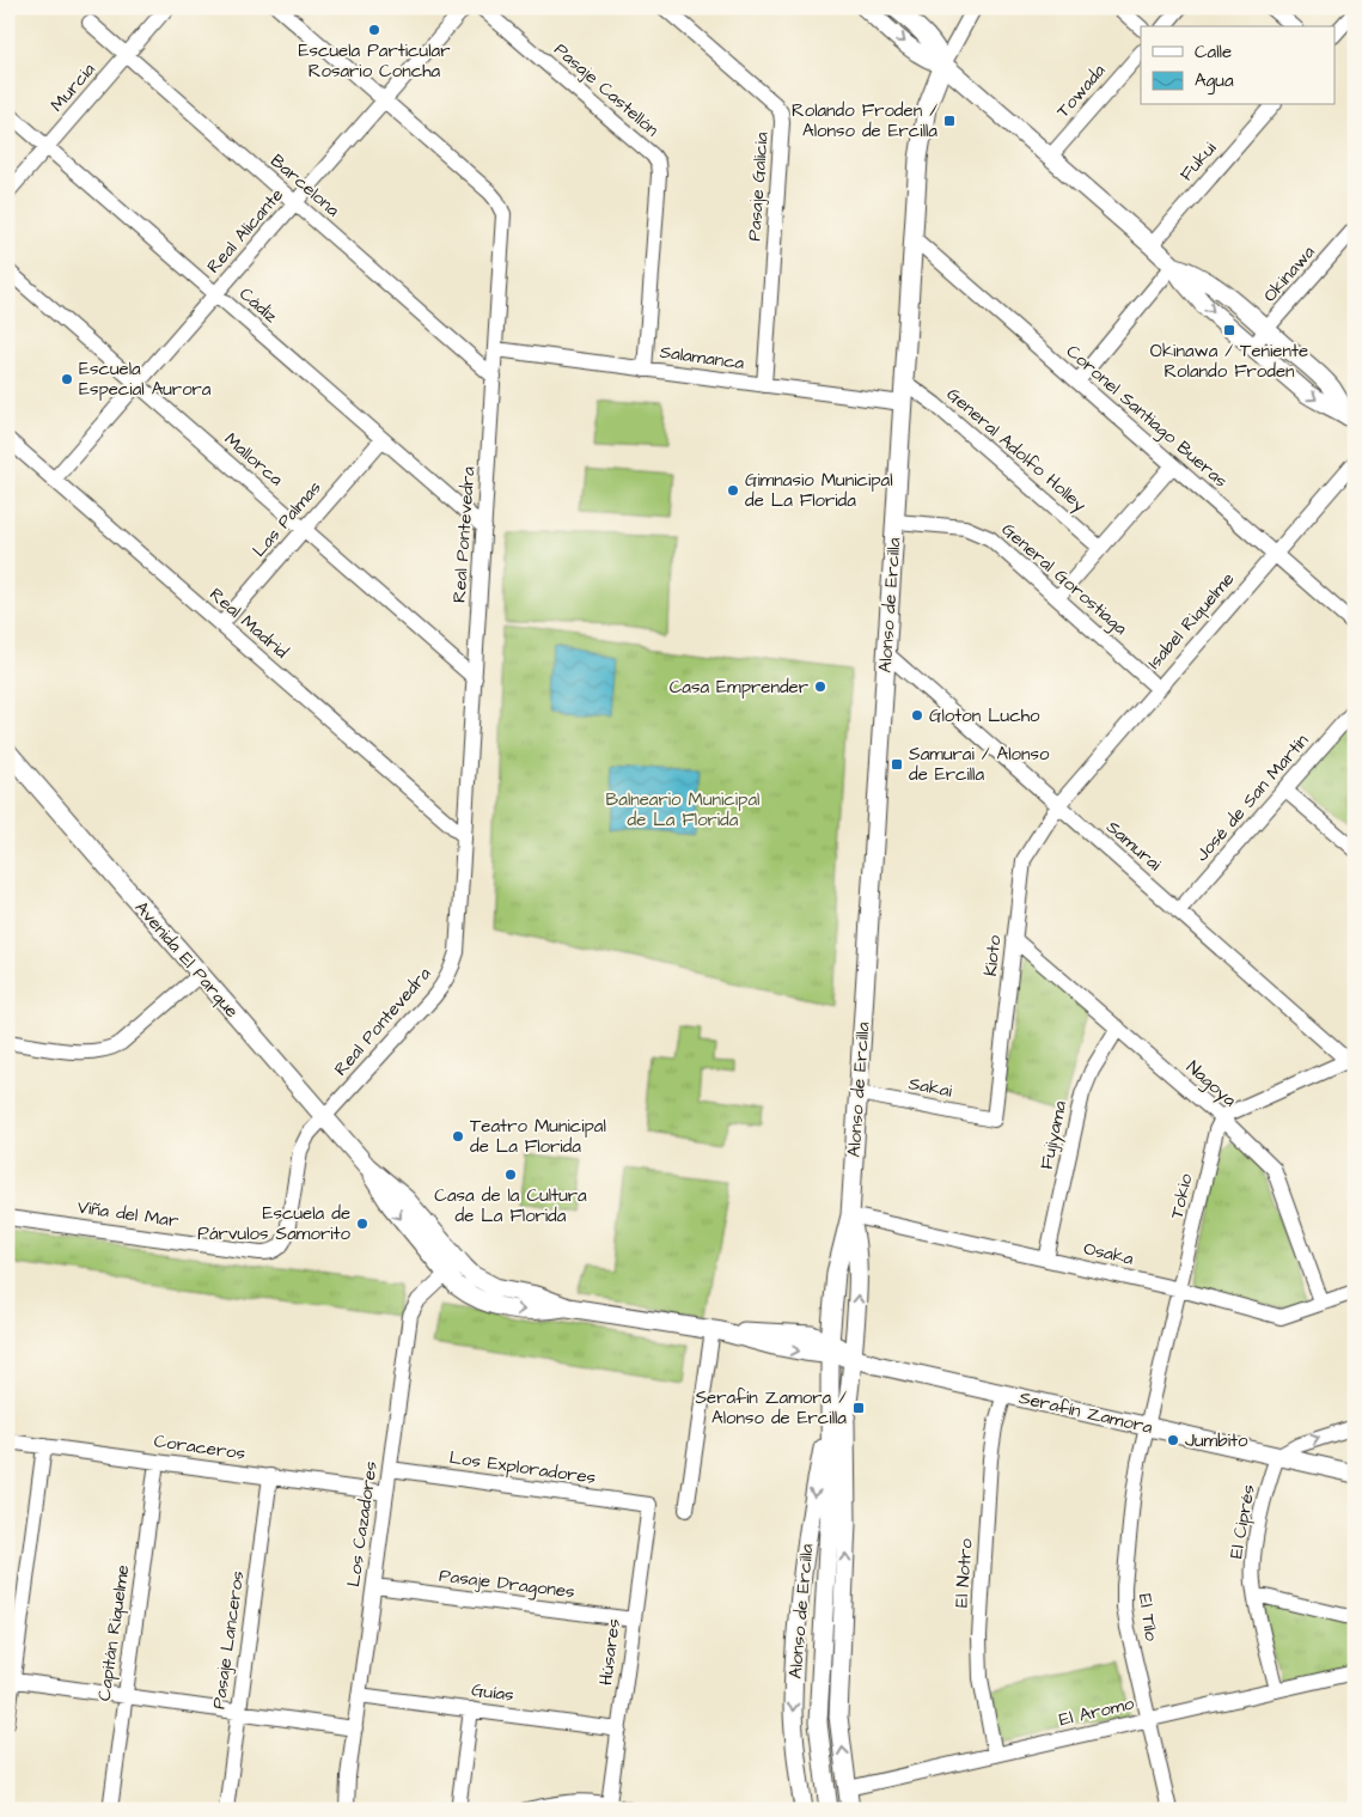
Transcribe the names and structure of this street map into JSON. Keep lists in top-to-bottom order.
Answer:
{
  "streets": {
    "street": [
      "Murcia",
      "Pasaje Castellón",
      "Towada",
      "Fukui",
      "Barcelona",
      "Pasaje Galicia",
      "Real Alicante",
      "Okinawa",
      "Cádiz",
      "Salamanca",
      "Coronel Santiago Bueras",
      "General Adolfo Holley",
      "Mallorca",
      "Las Palmas",
      "Real Pontevedra",
      "General Gorostiaga",
      "Alonso de Ercilla",
      "Isabel Riquelme",
      "Real Madrid",
      "José de San Martín",
      "Samurai",
      "Kioto",
      "Avenida El Parque",
      "Nagoya",
      "Sakai",
      "Fujiyama",
      "Tokio",
      "Viña del Mar",
      "Osaka",
      "Serafín Zamora",
      "Coraceros",
      "Los Exploradores",
      "El Ciprés",
      "Los Cazadores",
      "El Notro",
      "Pasaje Dragones",
      "El Tilo",
      "Capitán Riquelme",
      "Pasaje Lanceros",
      "Húsares",
      "Guías",
      "El Aromo"
    ]
  },
  "crossings": [
    ["Murcia", "Barcelona"],
    ["Murcia", "Cádiz"],
    ["Pasaje Castellón", "Salamanca"],
    ["Barcelona", "Real Alicante"],
    ["Barcelona", "Real Pontevedra"],
    ["Pasaje Galicia", "Salamanca"],
    ["Real Alicante", "Cádiz"],
    ["Real Alicante", "Mallorca"],
    ["Real Alicante", "Real Pontevedra"],
    ["Real Alicante", "Real Madrid"],
    ["Cádiz", "Las Palmas"],
    ["Cádiz", "Real Pontevedra"],
    ["Salamanca", "Real Pontevedra"],
    ["Salamanca", "Alonso de Ercilla"],
    ["Coronel Santiago Bueras", "Alonso de Ercilla"],
    ["Coronel Santiago Bueras", "Isabel Riquelme"],
    ["General Adolfo Holley", "Alonso de Ercilla"],
    ["Mallorca", "Las Palmas"],
    ["Mallorca", "Real Pontevedra"],
    ["Las Palmas", "Real Madrid"],
    ["Real Pontevedra", "Real Madrid"],
    ["Real Pontevedra", "Avenida El Parque"],
    ["Real Pontevedra", "Viña del Mar"],
    ["General Gorostiaga", "Alonso de Ercilla"],
    ["General Gorostiaga", "Isabel Riquelme"],
    ["Alonso de Ercilla", "Samurai"],
    ["Alonso de Ercilla", "Sakai"],
    ["Alonso de Ercilla", "Osaka"],
    ["Alonso de Ercilla", "Serafín Zamora"],
    ["Alonso de Ercilla", "El Aromo"],
    ["Isabel Riquelme", "Samurai"],
    ["Isabel Riquelme", "Kioto"],
    ["José de San Martín", "Samurai"],
    ["Samurai", "Kioto"],
    ["Kioto", "Nagoya"],
    ["Kioto", "Sakai"],
    ["Avenida El Parque", "Viña del Mar"],
    ["Avenida El Parque", "Serafín Zamora"],
    ["Nagoya", "Fujiyama"],
    ["Nagoya", "Tokio"],
    ["Nagoya", "Osaka"],
    ["Fujiyama", "Osaka"],
    ["Tokio", "Osaka"],
    ["Tokio", "Serafín Zamora"],
    ["Tokio", "El Tilo"],
    ["Serafín Zamora", "El Ciprés"],
    ["Serafín Zamora", "Los Cazadores"],
    ["Serafín Zamora", "El Notro"],
    ["Serafín Zamora", "El Tilo"],
    ["Coraceros", "Los Cazadores"],
    ["Coraceros", "Capitán Riquelme"],
    ["Coraceros", "Pasaje Lanceros"],
    ["Los Exploradores", "Los Cazadores"],
    ["Los Exploradores", "Húsares"],
    ["El Ciprés", "El Aromo"],
    ["Los Cazadores", "Pasaje Dragones"],
    ["Los Cazadores", "Guías"],
    ["El Notro", "El Aromo"],
    ["Pasaje Dragones", "Húsares"],
    ["El Tilo", "El Aromo"],
    ["Húsares", "Guías"]
  ],
  "parks": ["Balneario Municipal de La Florida"],
  "places": {
    "other": [
      "Escuela Particular Rosario Concha",
      "Escuela Especial Aurora",
      "Gimnasio Municipal de La Florida",
      "Casa Emprender",
      "Gloton Lucho",
      "Teatro Municipal de La Florida",
      "Casa de la Cultura de La Florida",
      "Escuela de Párvulos Samorito",
      "Jumbito"
    ],
    "transit": [
      "Rolando Froden / Alonso de Ercilla",
      "Okinawa / Teniente Rolando Froden",
      "Samurai / Alonso de Ercilla",
      "Serafín Zamora / Alonso de Ercilla"
    ]
  },
  "legend": ["Calle", "Agua"]
}
